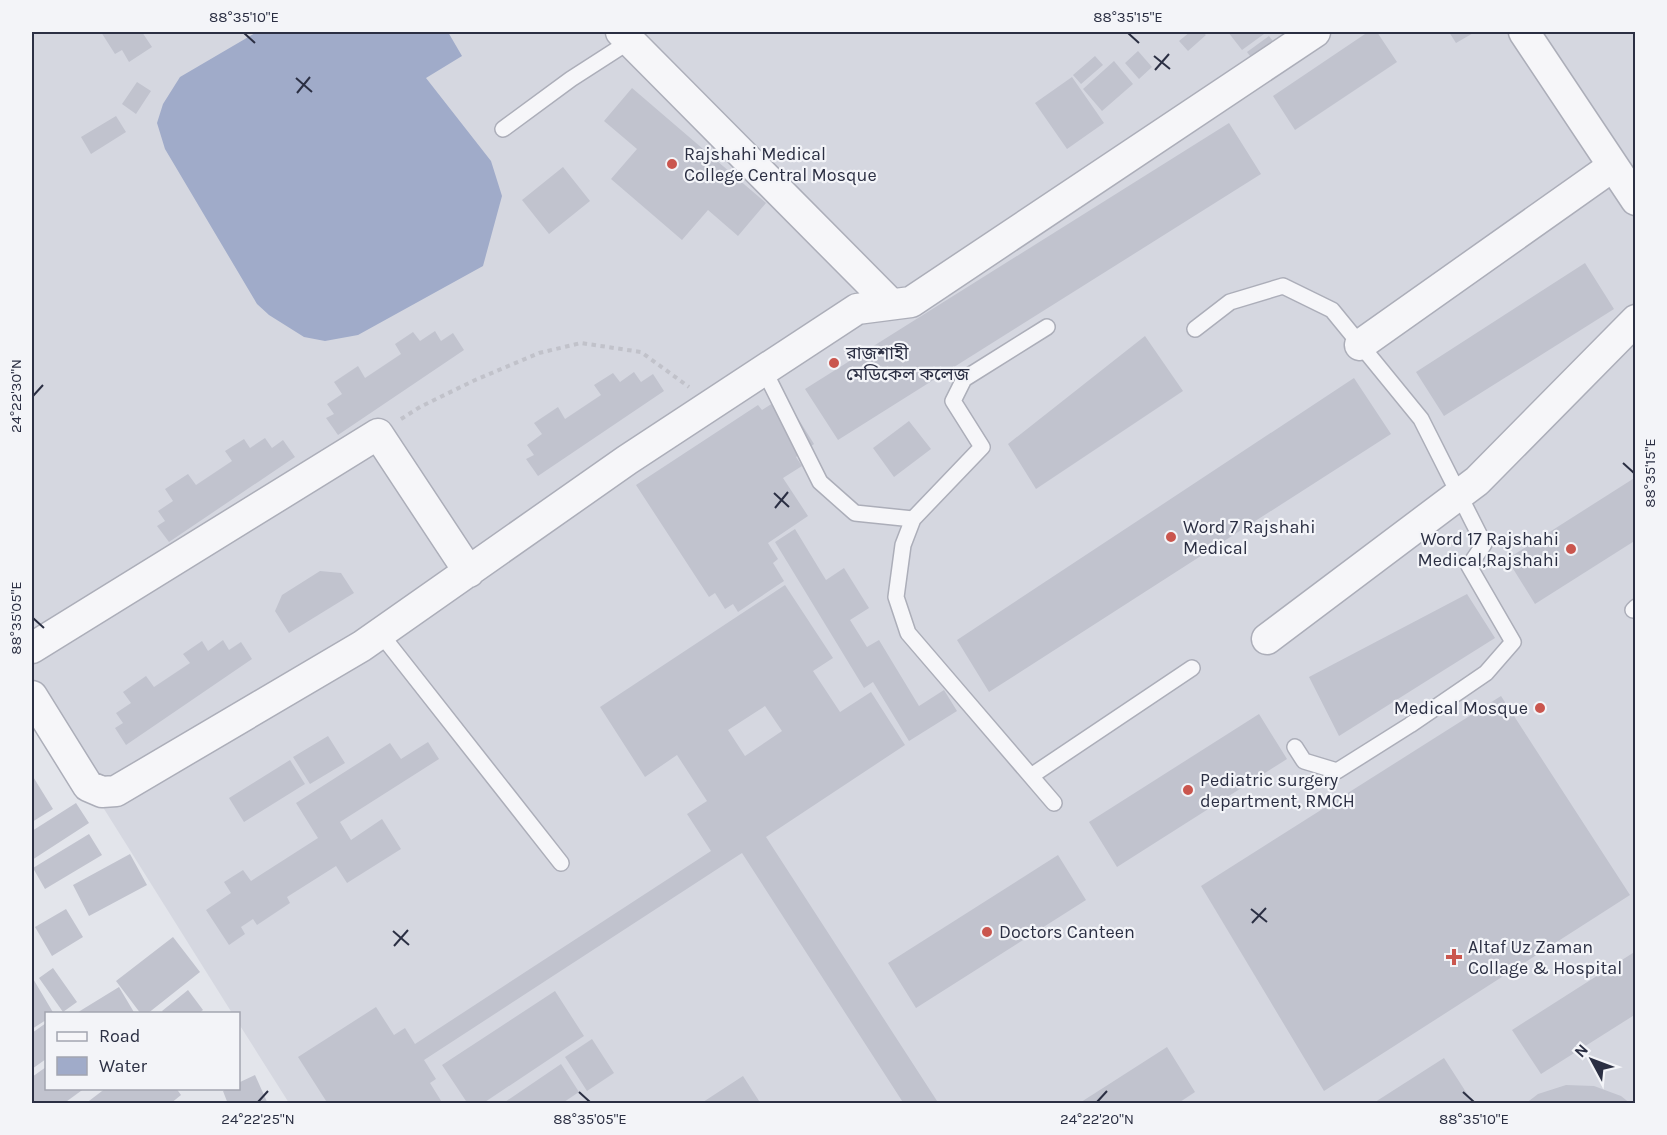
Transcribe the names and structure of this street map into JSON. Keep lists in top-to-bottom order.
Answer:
{
  "places": {
    "other": [
      "Rajshahi Medical College Central Mosque",
      "রাজশাহী মেডিকেল কলেজ",
      "Word 7 Rajshahi Medical",
      "Word 17 Rajshahi Medical,Rajshahi",
      "Medical Mosque",
      "Pediatric surgery department, RMCH",
      "Doctors Canteen"
    ],
    "health": ["Altaf Uz Zaman Collage & Hospital"]
  },
  "legend": ["Road", "Water"],
  "north": "top left",
  "coordinates": [
    "88°35'10\"E",
    "88°35'15\"E",
    "24°22'30\"N",
    "88°35'05\"E",
    "24°22'25\"N",
    "24°22'20\"N"
  ]
}
